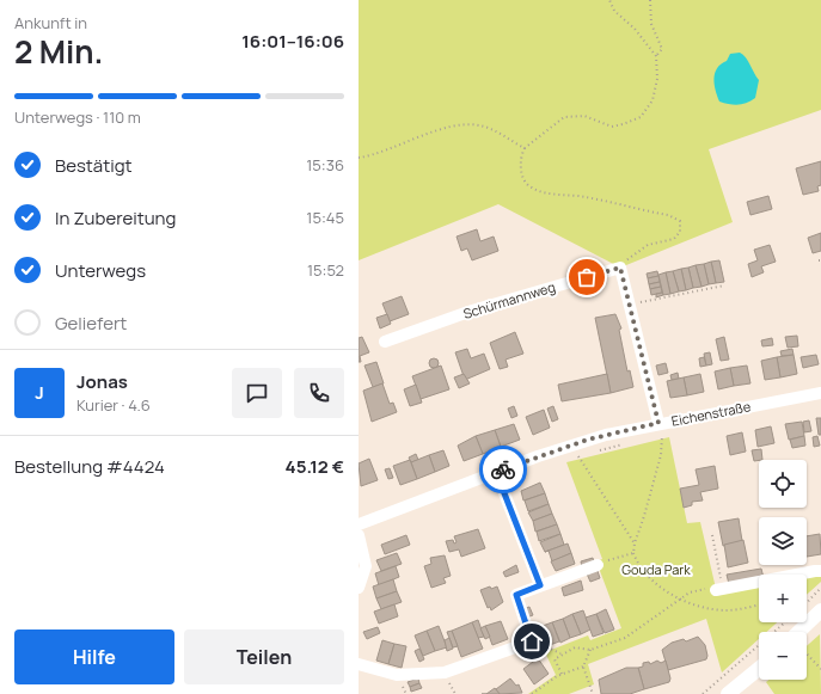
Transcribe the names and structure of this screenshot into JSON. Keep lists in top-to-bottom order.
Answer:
{
  "streets": {
    "street": ["Schürmannweg", "Eichenstraße"]
  },
  "parks": ["Gouda Park"],
  "page": {
    "heading": ["2 Min.", "Ankunft in", "16:01–16:06"],
    "panel": [
      "Jonas",
      "Kurier · 4.6",
      "Bestellung #4424",
      "45.12 €"
    ],
    "bar": "Unterwegs · 110 m",
    "list": [
      ["Bestätigt", "15:36"],
      ["In Zubereitung", "15:45"],
      ["Unterwegs", "15:52"],
      "Geliefert"
    ],
    "round": "J",
    "map_buttons": ["+", "−"],
    "buttons": ["Hilfe", "Teilen"]
  }
}
